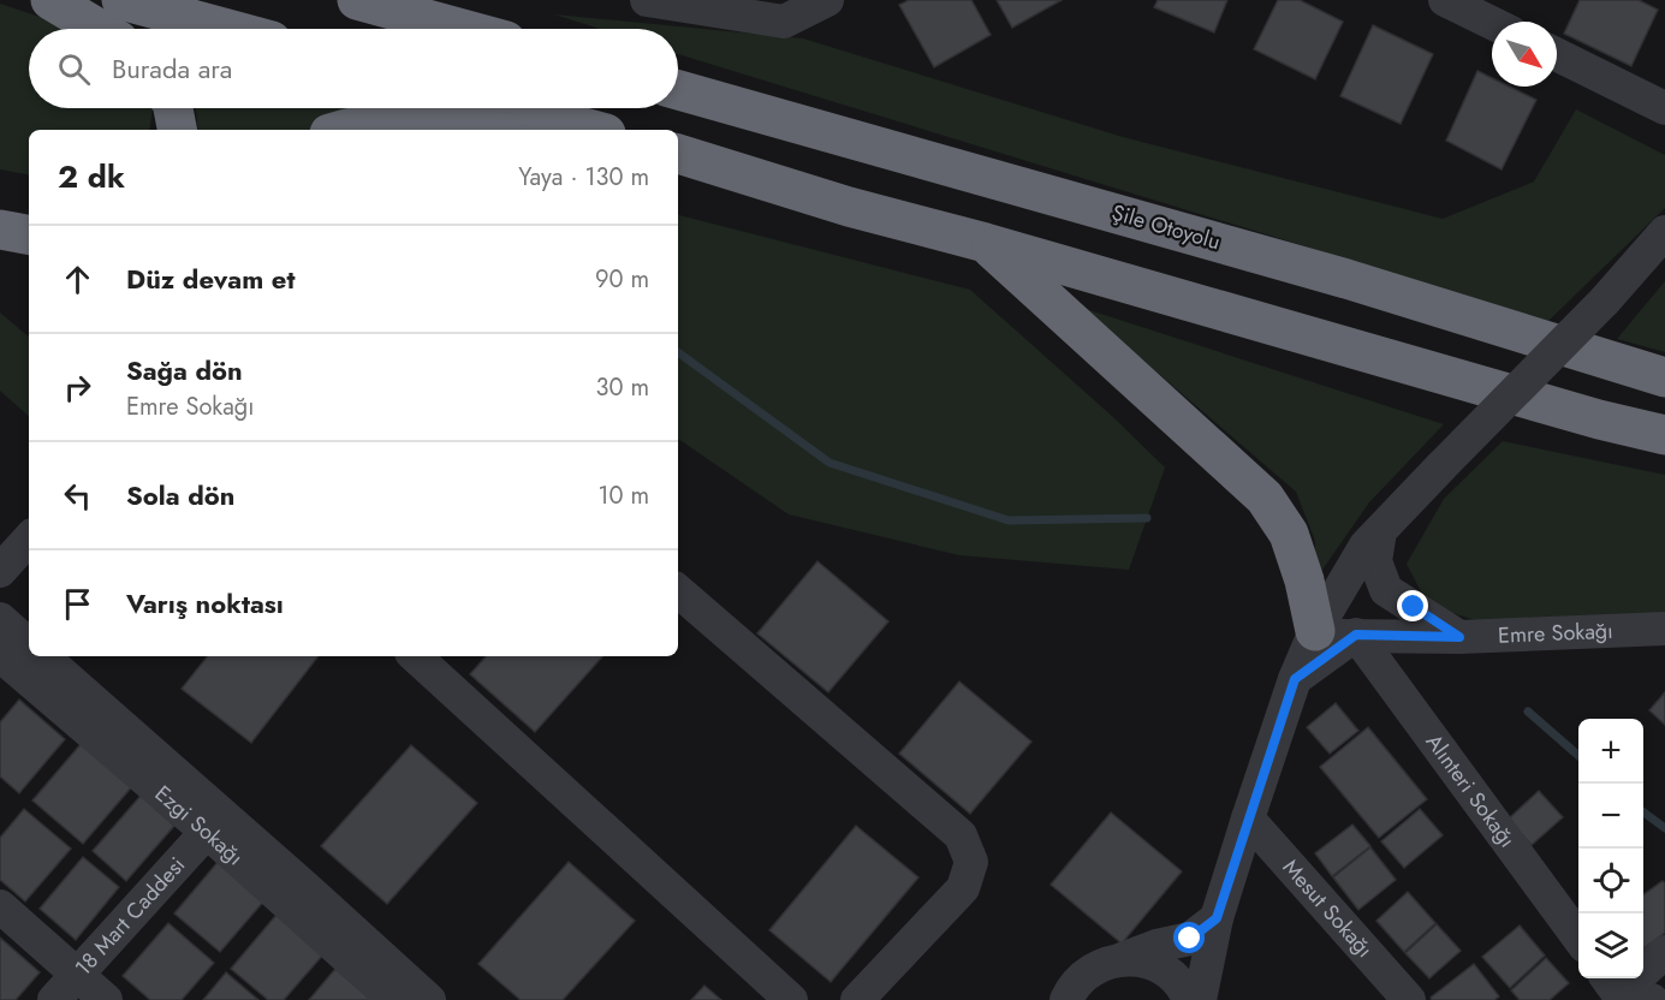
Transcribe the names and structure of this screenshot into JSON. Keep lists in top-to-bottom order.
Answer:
{
  "streets": {
    "highway": ["Şile Otoyolu"],
    "street": [
      "Emre Sokağı",
      "Alınteri Sokağı",
      "Ezgi Sokağı",
      "Mesut Sokağı",
      "18 Mart Caddesi"
    ]
  },
  "crossings": [
    ["Emre Sokağı", "Alınteri Sokağı"],
    ["Ezgi Sokağı", "18 Mart Caddesi"]
  ],
  "north": "bottom right",
  "page": {
    "search": "Burada ara",
    "heading": ["2 dk", "Yaya · 130 m"],
    "list": [
      ["Düz devam et", "90 m"],
      ["Sağa dön", "Emre Sokağı", "30 m"],
      ["Sola dön", "10 m"],
      "Varış noktası"
    ],
    "map_buttons": ["+", "−"]
  }
}
